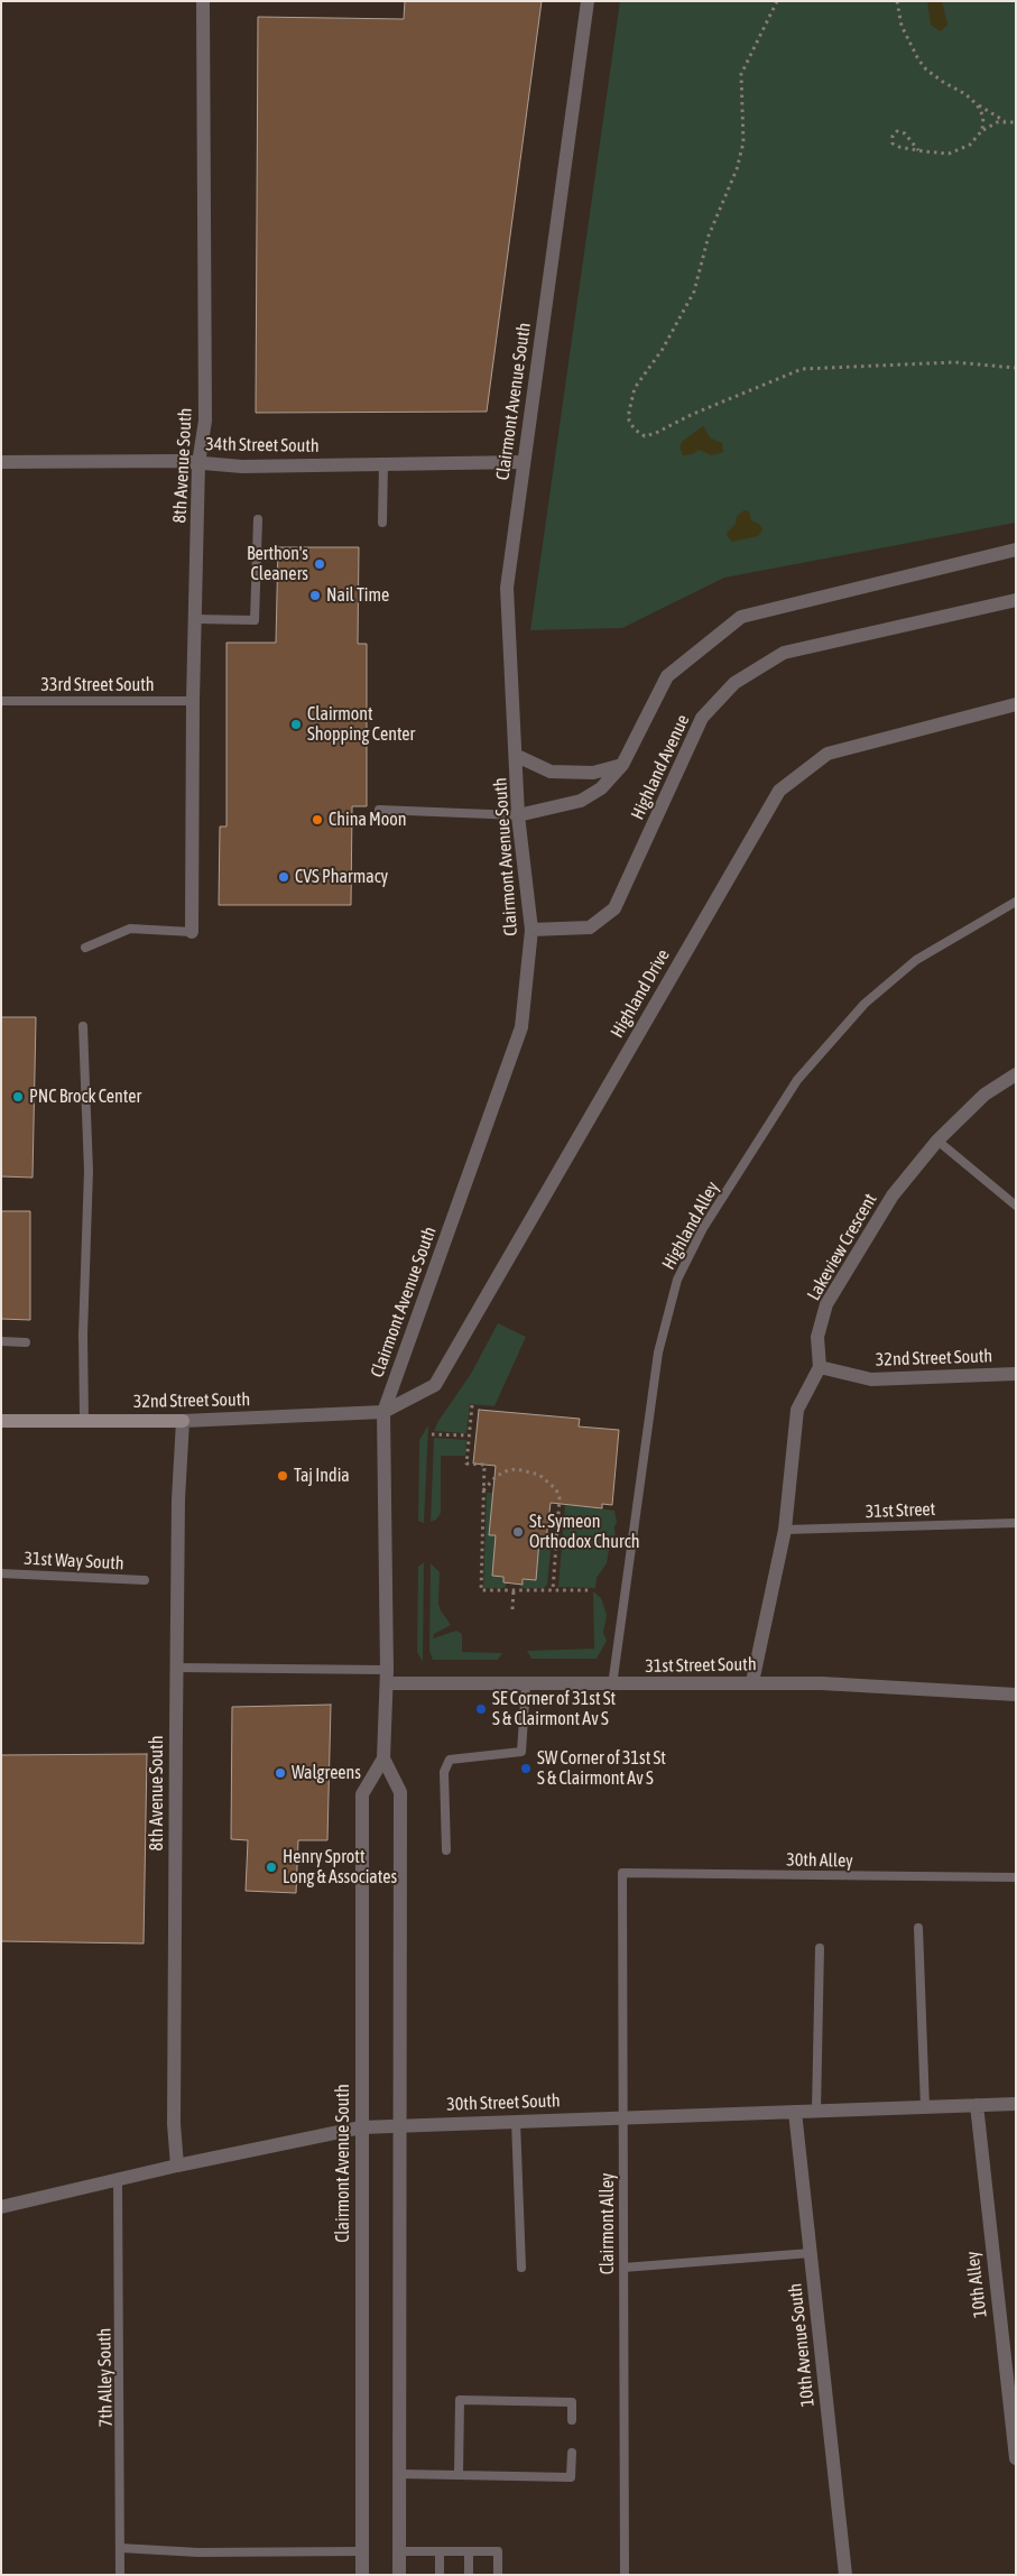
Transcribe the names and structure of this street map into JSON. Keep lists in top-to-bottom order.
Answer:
{
  "streets": {
    "main road": ["32nd Street South"],
    "street": [
      "Clairmont Avenue South",
      "34th Street South",
      "8th Avenue South",
      "Highland Avenue",
      "Highland Drive",
      "Lakeview Crescent",
      "31st Street South",
      "30th Street South",
      "10th Alley",
      "10th Avenue South"
    ],
    "lane": [
      "33rd Street South",
      "Highland Alley",
      "31st Street",
      "31st Way South",
      "30th Alley",
      "Clairmont Alley",
      "7th Alley South"
    ]
  },
  "crossings": [
    ["Clairmont Avenue South", "34th Street South"],
    ["Clairmont Avenue South", "Highland Avenue"],
    ["Clairmont Avenue South", "Highland Drive"],
    ["Clairmont Avenue South", "32nd Street South"],
    ["Clairmont Avenue South", "31st Street South"],
    ["Clairmont Avenue South", "30th Street South"],
    ["34th Street South", "8th Avenue South"],
    ["8th Avenue South", "33rd Street South"],
    ["8th Avenue South", "32nd Street South"],
    ["8th Avenue South", "30th Street South"],
    ["Highland Drive", "32nd Street South"],
    ["Highland Alley", "31st Street South"],
    ["Lakeview Crescent", "32nd Street South"],
    ["30th Alley", "Clairmont Alley"],
    ["30th Street South", "Clairmont Alley"],
    ["30th Street South", "10th Alley"],
    ["30th Street South", "10th Avenue South"],
    ["30th Street South", "7th Alley South"]
  ],
  "places": [
    "Berthon's Cleaners",
    "Nail Time",
    "Clairmont Shopping Center",
    "China Moon",
    "CVS Pharmacy",
    "PNC Brock Center",
    "Taj India",
    "St. Symeon Orthodox Church",
    "SE Corner of 31st St S & Clairmont Av S",
    "SW Corner of 31st St S & Clairmont Av S",
    "Walgreens",
    "Henry Sprott Long & Associates"
  ]
}
